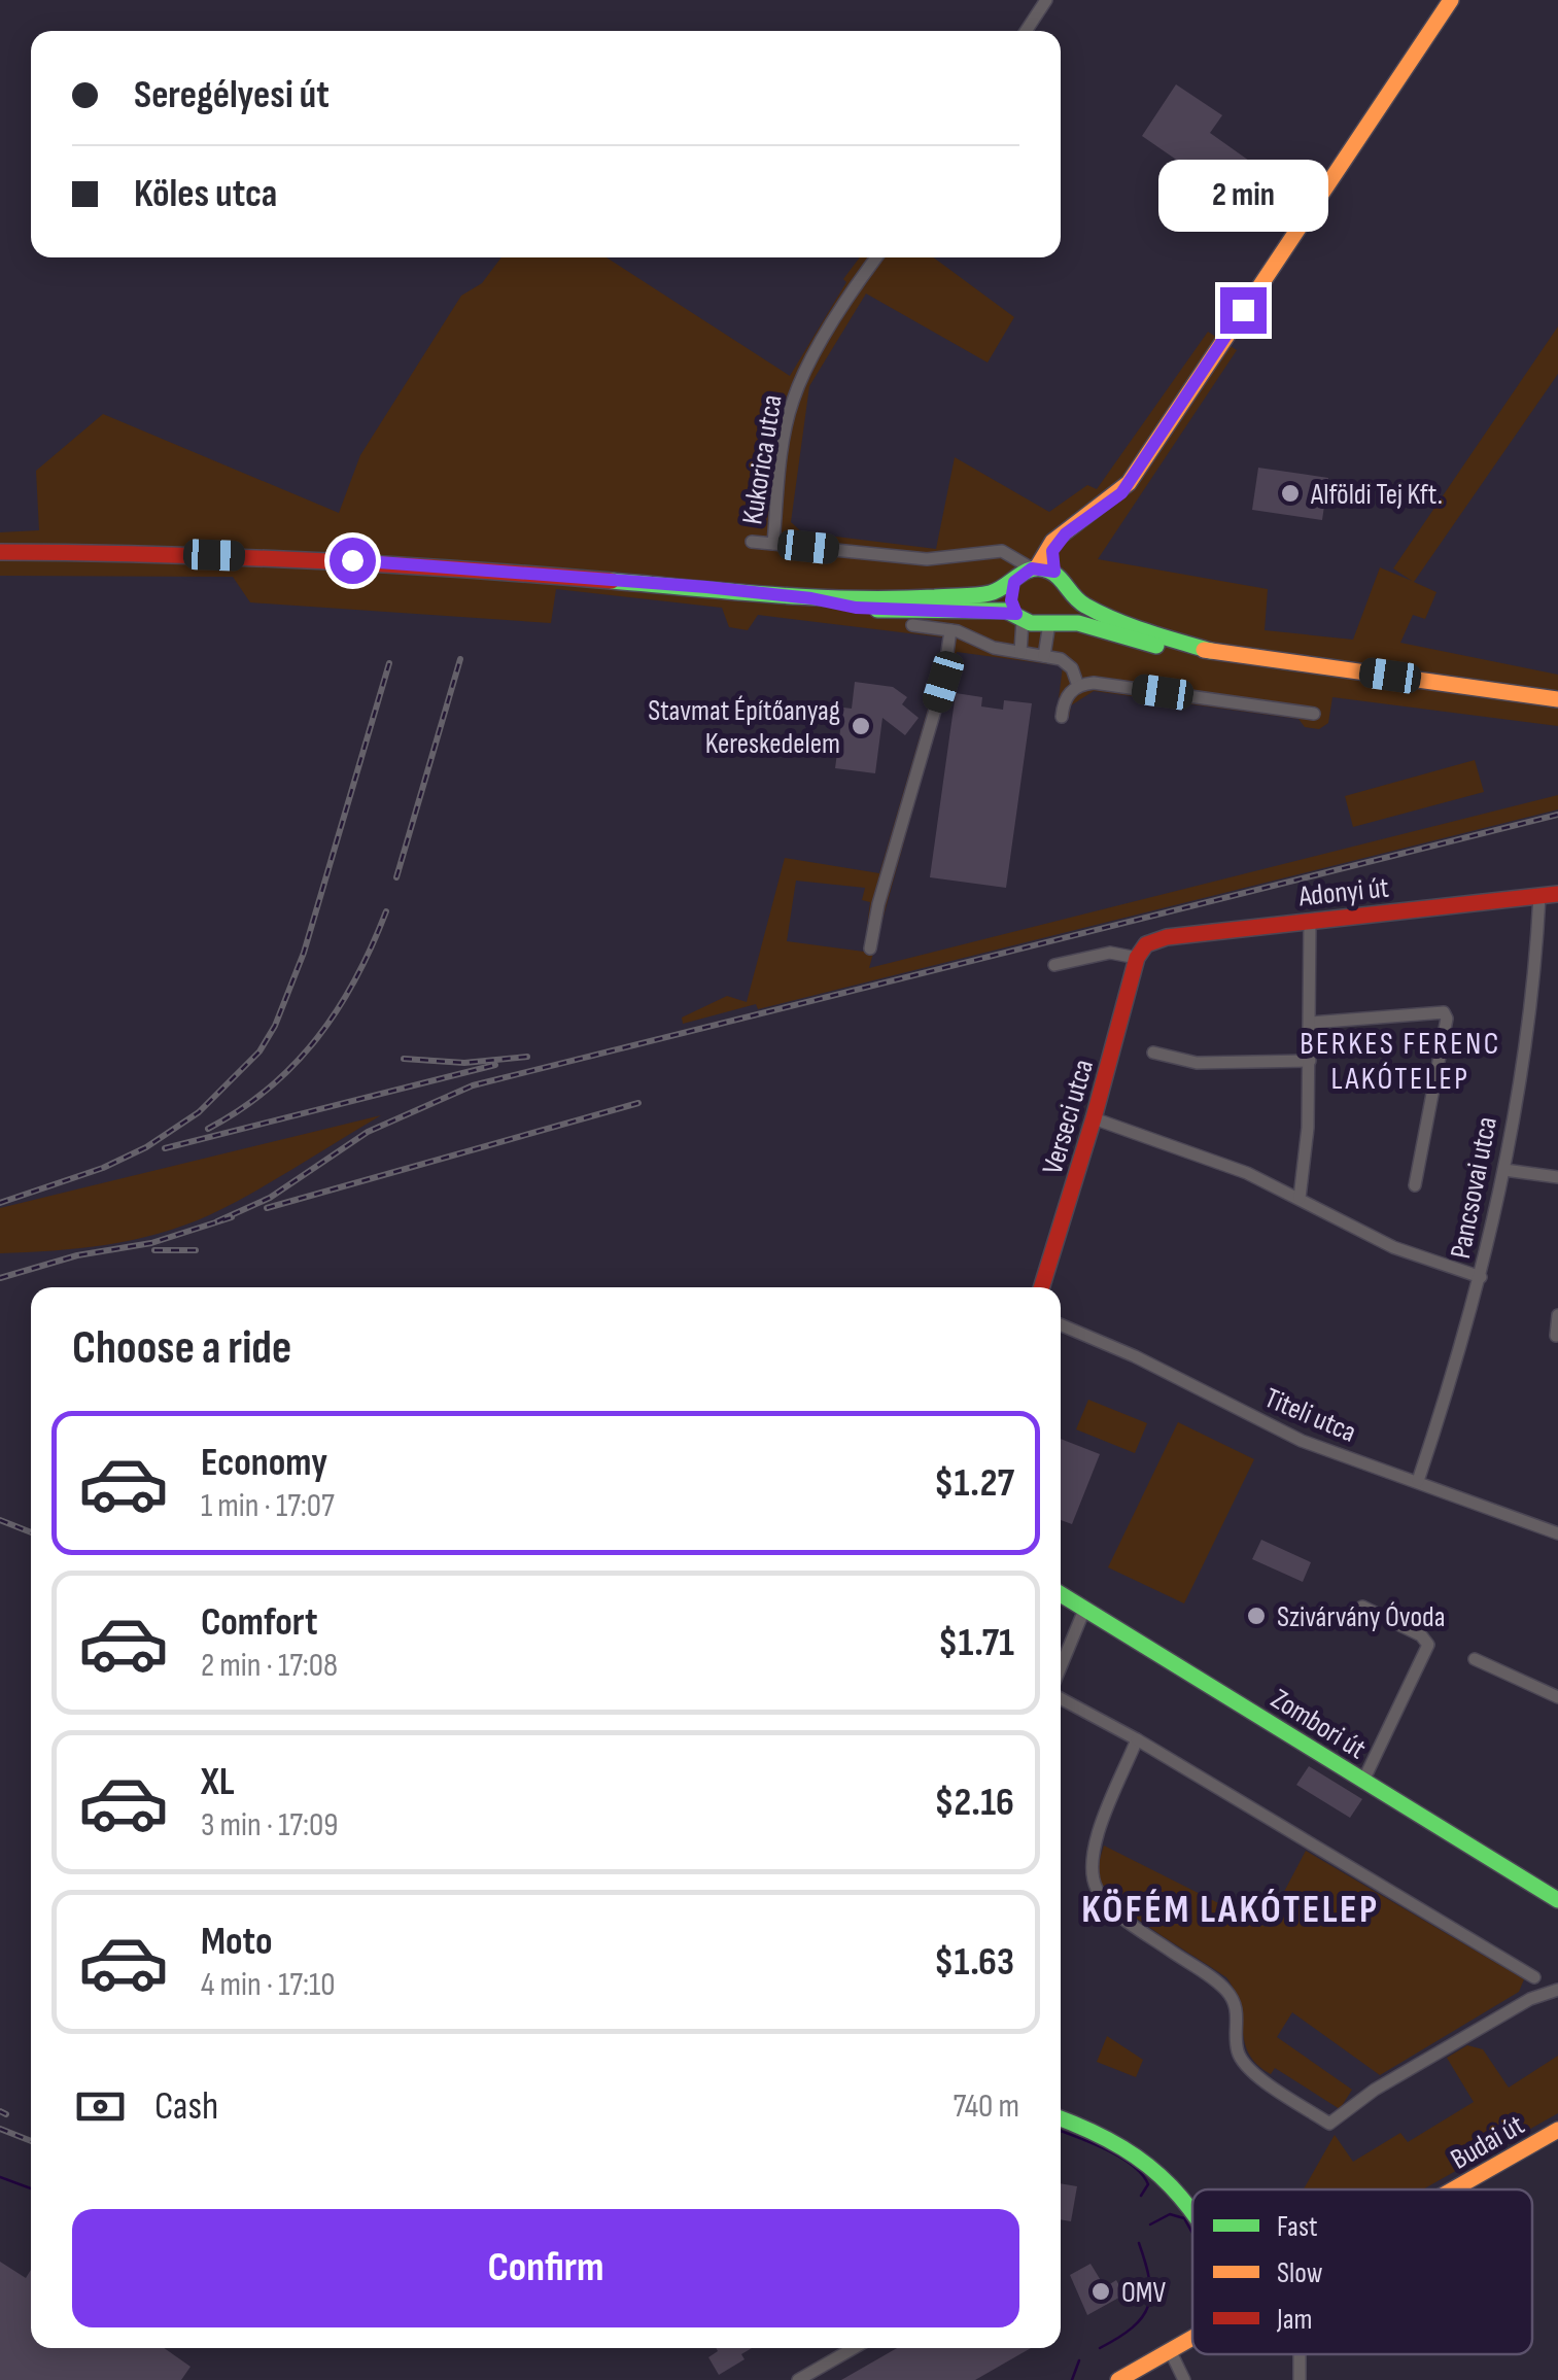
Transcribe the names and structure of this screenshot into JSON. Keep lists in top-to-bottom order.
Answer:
{
  "streets": {
    "main road": [
      "Adonyi út",
      "Verseci utca",
      "Zombori út",
      "Budai út"
    ],
    "street": ["Kukorica utca", "Pancsovai utca", "Titeli utca"]
  },
  "crossings": [
    ["Adonyi út", "Verseci utca"],
    ["Adonyi út", "Pancsovai utca"],
    ["Pancsovai utca", "Titeli utca"]
  ],
  "districts": ["BERKES FERENC LAKÓTELEP", "KÖFÉM LAKÓTELEP"],
  "places": [
    "Alföldi Tej Kft.",
    "Stavmat Építőanyag Kereskedelem",
    "Szivárvány Óvoda",
    "OMV"
  ],
  "legend": ["Fast", "Slow", "Jam"],
  "page": {
    "banner": ["Seregélyesi út", "Köles utca"],
    "bubble": "2 min",
    "heading": "Choose a ride",
    "list": [
      {
        "name": "Economy",
        "note": "1 min · 17:07",
        "value": "$1.27"
      },
      {
        "name": "Comfort",
        "note": "2 min · 17:08",
        "value": "$1.71"
      },
      {
        "name": "XL",
        "note": "3 min · 17:09",
        "value": "$2.16"
      },
      {
        "name": "Moto",
        "note": "4 min · 17:10",
        "value": "$1.63"
      }
    ],
    "pay": ["Cash", "740 m"],
    "buttons": "Confirm"
  }
}
